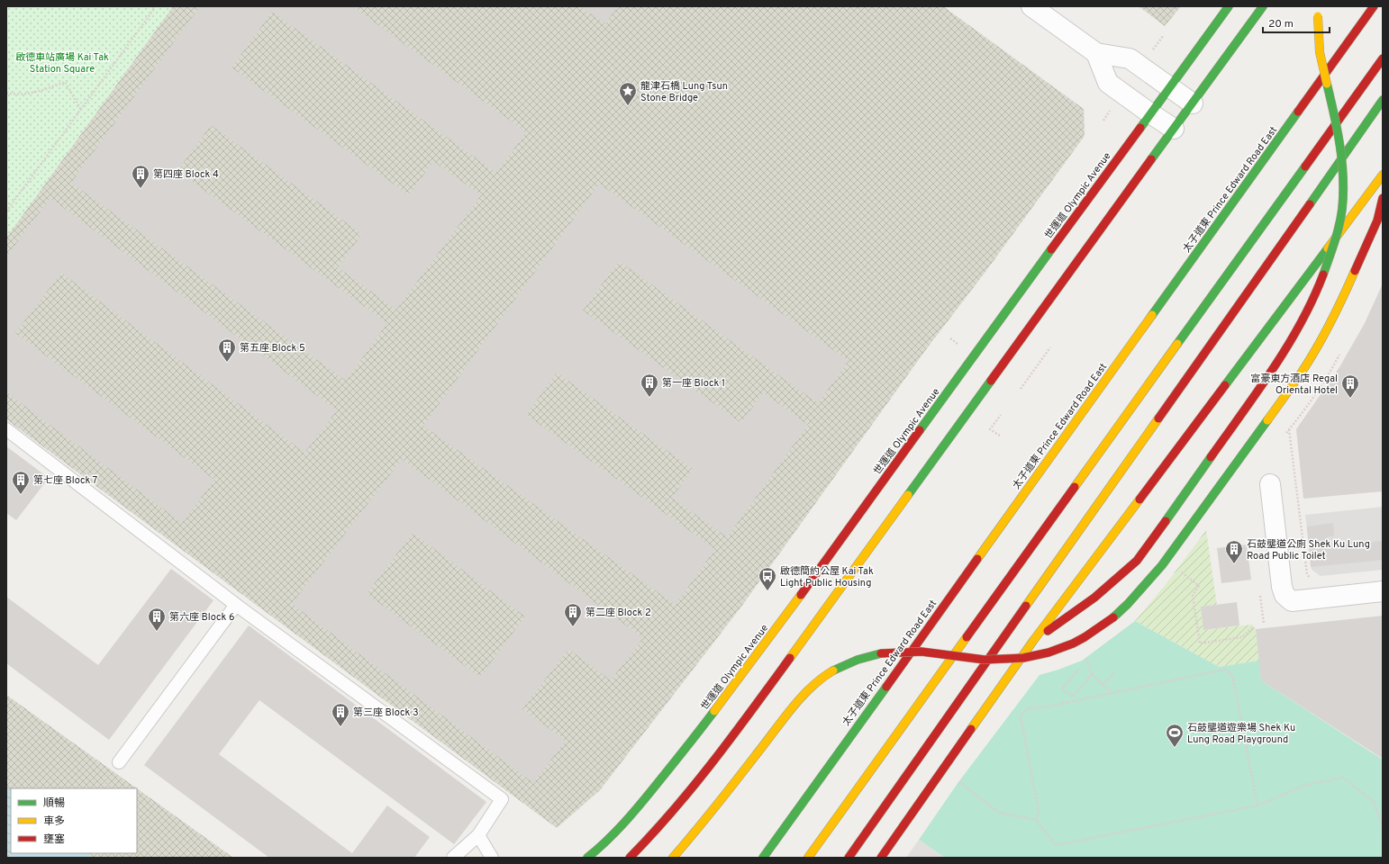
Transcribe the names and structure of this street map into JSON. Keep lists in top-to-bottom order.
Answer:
{
  "streets": {
    "main road": ["太子道東 Prince Edward Road East", "世運道 Olympic Avenue"]
  },
  "parks": ["啟德車站廣場 Kai Tak Station Square"],
  "places": {
    "place": ["龍津石橋 Lung Tsun Stone Bridge"],
    "building": [
      "第四座 Block 4",
      "第五座 Block 5",
      "第一座 Block 1",
      "富豪東方酒店 Regal Oriental Hotel",
      "第七座 Block 7",
      "石鼓壟道公廁 Shek Ku Lung Road Public Toilet",
      "第二座 Block 2",
      "第六座 Block 6",
      "第三座 Block 3"
    ],
    "bus stop": ["啟德簡約公屋 Kai Tak Light Public Housing"],
    "sports": ["石鼓壟道遊樂場 Shek Ku Lung Road Playground"]
  },
  "legend": ["順暢", "車多", "壅塞"],
  "scale_bar": "20 m"
}
